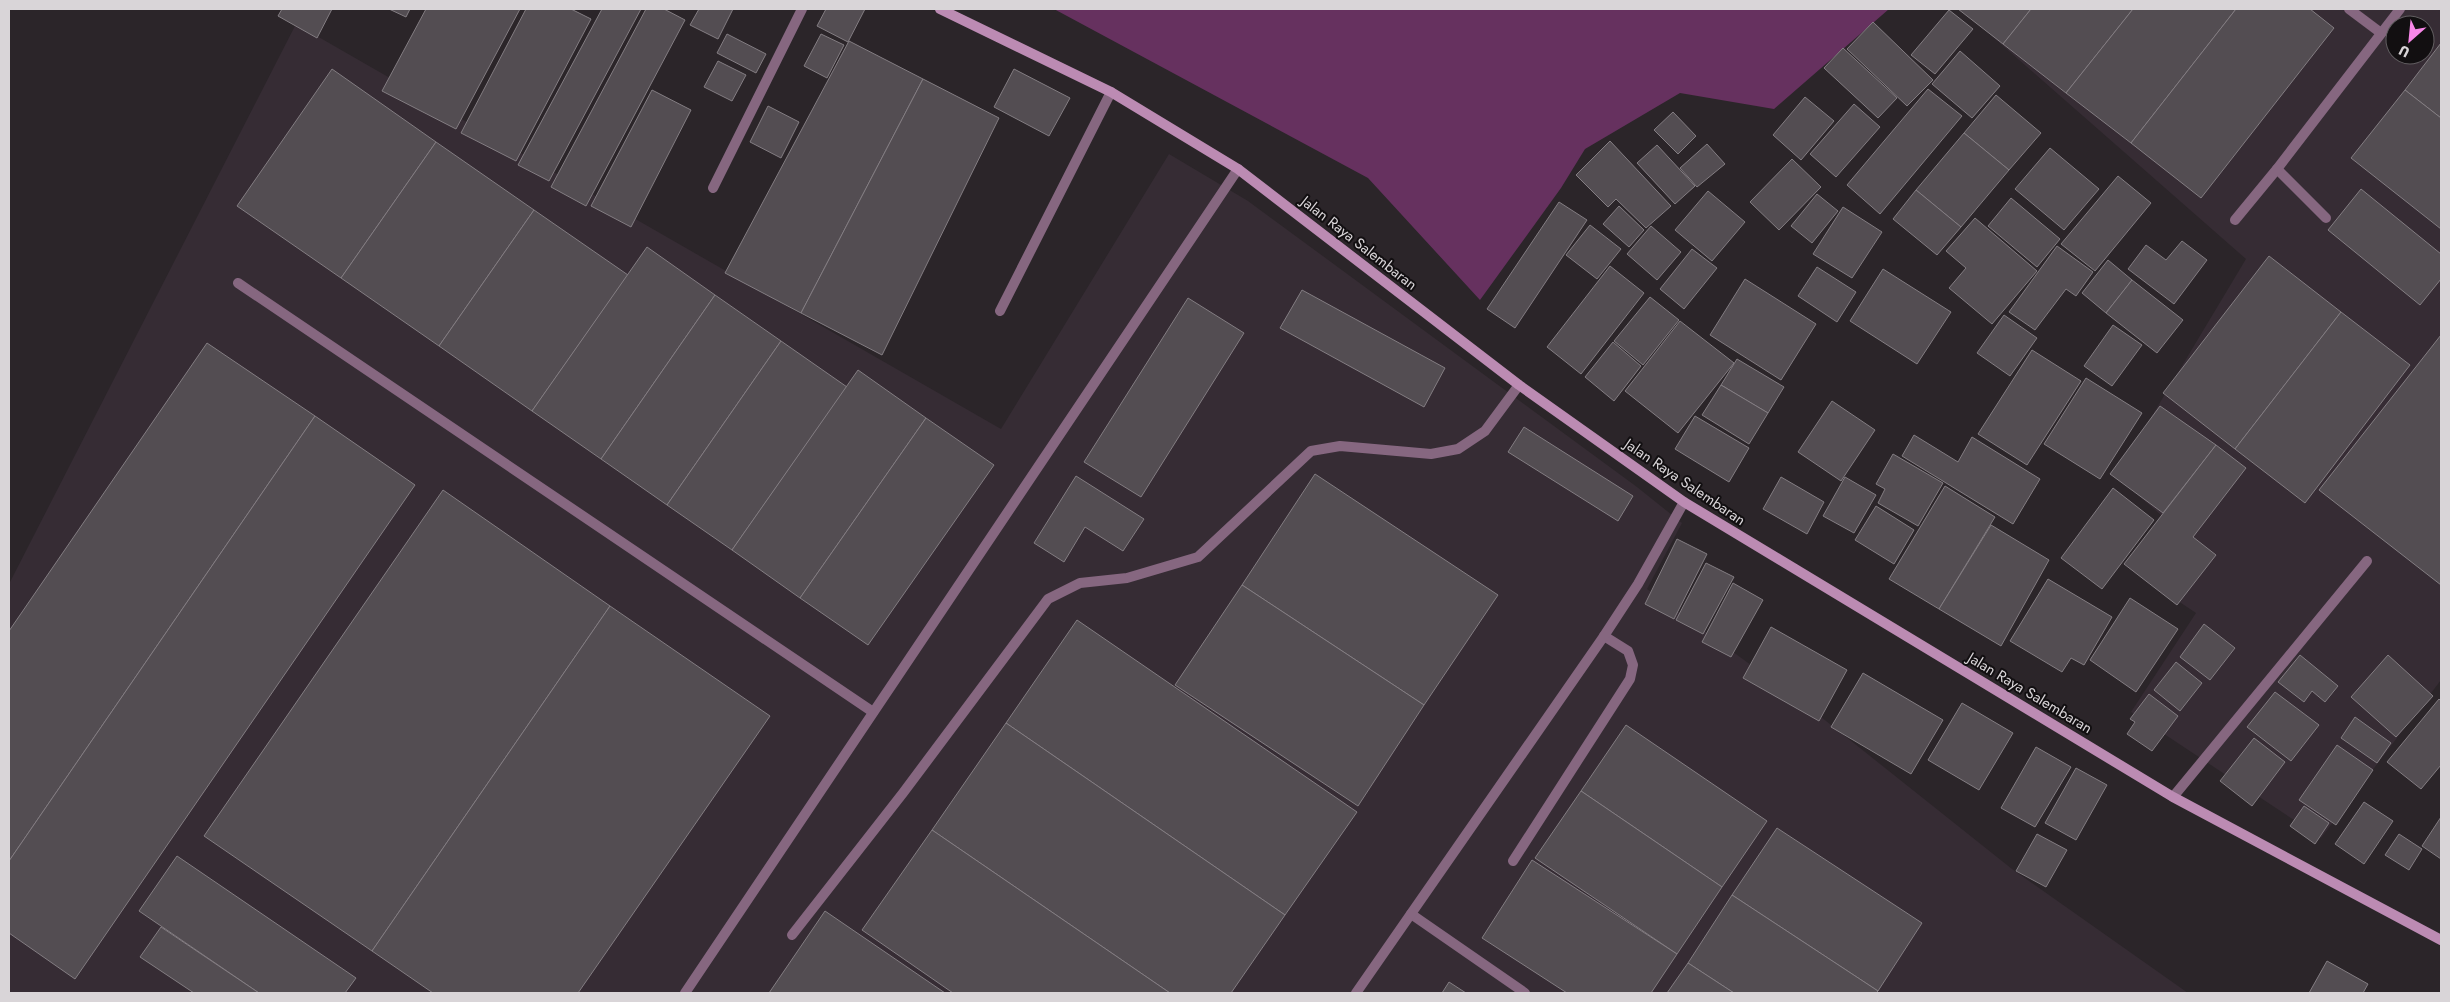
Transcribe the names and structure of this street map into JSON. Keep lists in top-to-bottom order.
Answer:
{
  "streets": {
    "main road": ["Jalan Raya Salembaran"]
  },
  "north": "bottom left"
}
